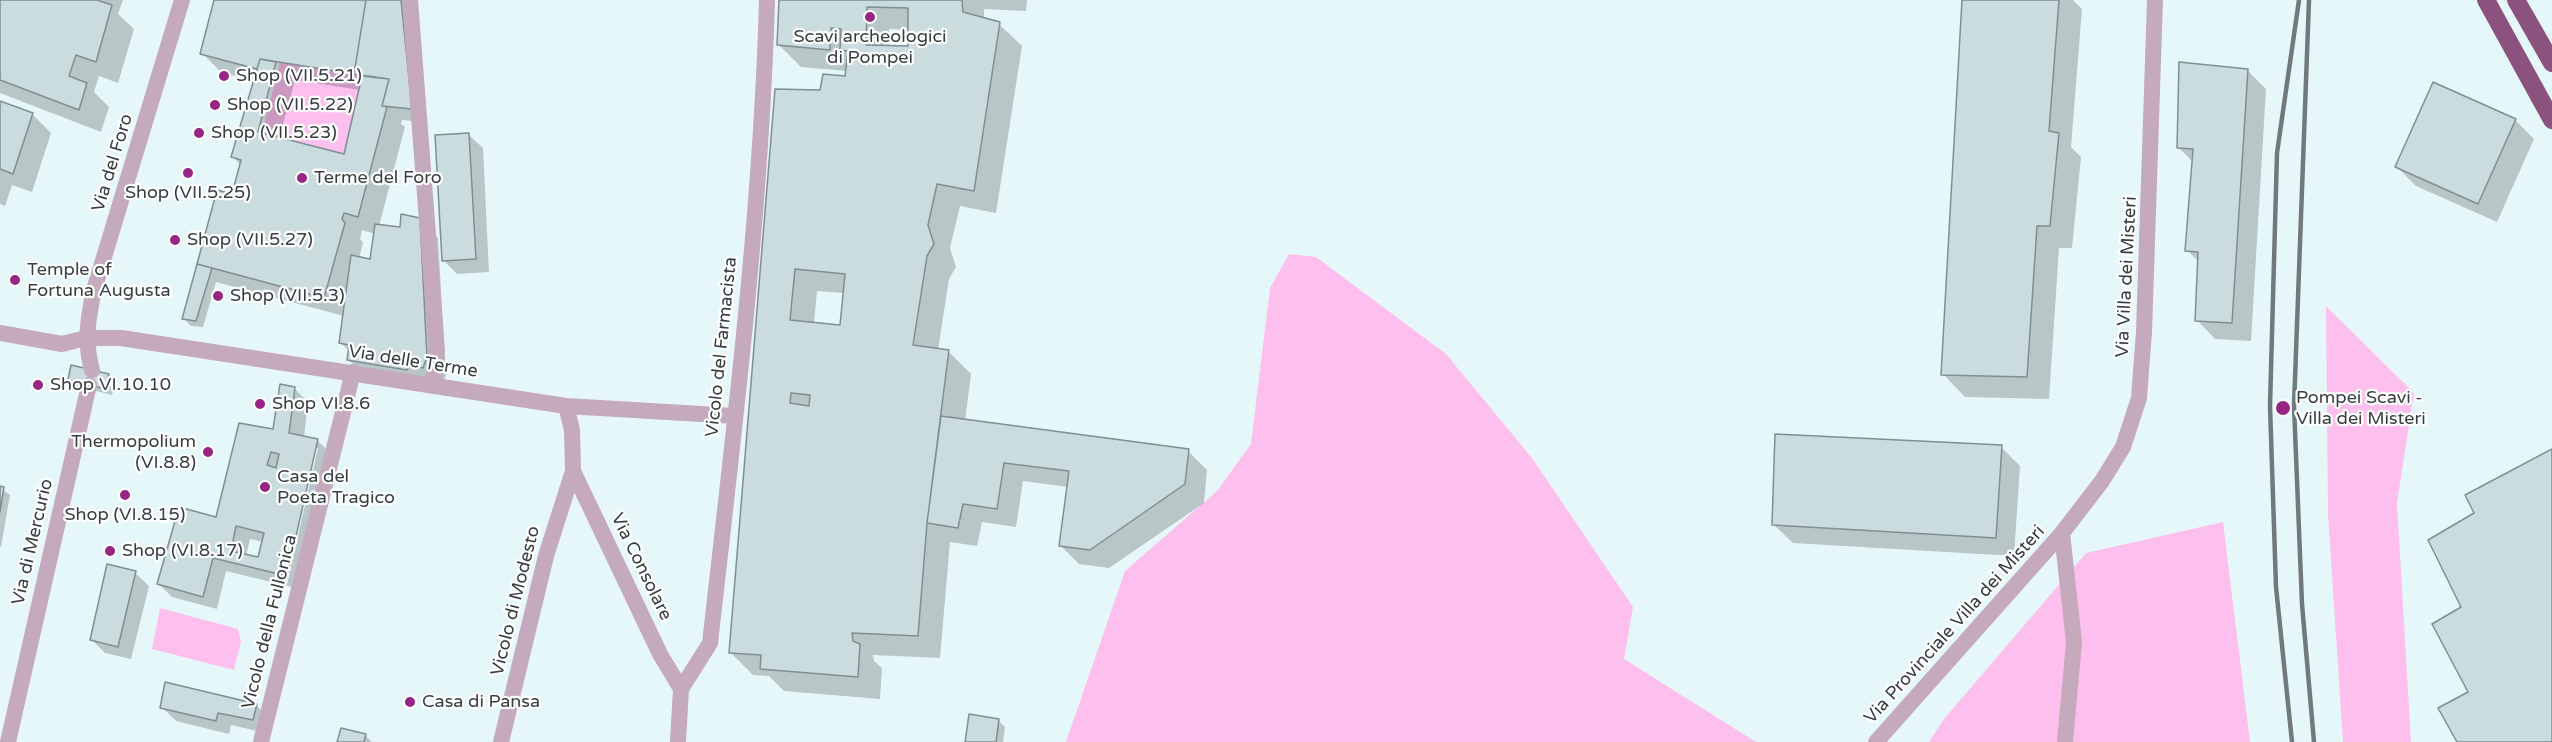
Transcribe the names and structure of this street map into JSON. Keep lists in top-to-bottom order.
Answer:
{
  "streets": {
    "street": [
      "Via del Foro",
      "Via Villa dei Misteri",
      "Vicolo del Farmacista",
      "Via delle Terme",
      "Via di Mercurio",
      "Via Consolare",
      "Vicolo di Modesto",
      "Vicolo della Fullonica",
      "Via Provinciale Villa dei Misteri"
    ]
  },
  "crossings": [
    ["Via del Foro", "Via delle Terme"],
    ["Via del Foro", "Via di Mercurio"],
    ["Via Villa dei Misteri", "Via Provinciale Villa dei Misteri"],
    ["Vicolo del Farmacista", "Via delle Terme"],
    ["Vicolo del Farmacista", "Via Consolare"],
    ["Via delle Terme", "Via di Mercurio"],
    ["Via delle Terme", "Via Consolare"],
    ["Via delle Terme", "Vicolo della Fullonica"],
    ["Via Consolare", "Vicolo di Modesto"]
  ],
  "places": [
    "Scavi archeologici di Pompei",
    "Shop (VII.5.21)",
    "Shop (VII.5.22)",
    "Shop (VII.5.23)",
    "Shop (VII.5.25)",
    "Terme del Foro",
    "Shop (VII.5.27)",
    "Temple of Fortuna Augusta",
    "Shop (VII.5.3)",
    "Shop VI.10.10",
    "Shop VI.8.6",
    "Pompei Scavi - Villa dei Misteri",
    "Thermopolium (VI.8.8)",
    "Casa del Poeta Tragico",
    "Shop (VI.8.15)",
    "Shop (VI.8.17)",
    "Casa di Pansa"
  ]
}
